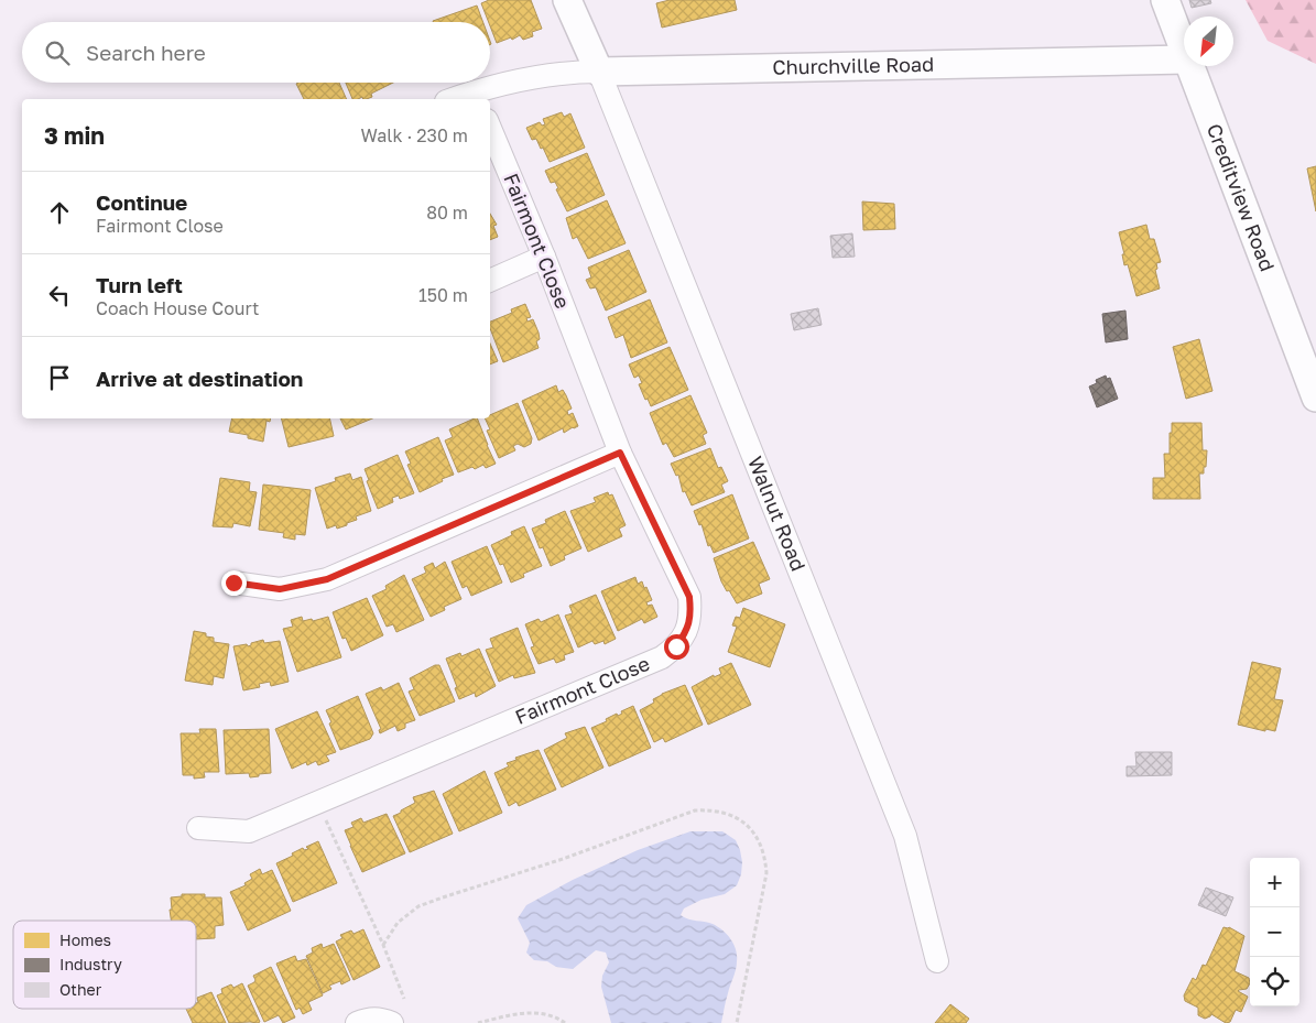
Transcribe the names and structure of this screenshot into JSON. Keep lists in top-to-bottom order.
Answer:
{
  "streets": {
    "street": [
      "Churchville Road",
      "Creditview Road",
      "Fairmont Close",
      "Walnut Road"
    ]
  },
  "crossings": [
    ["Churchville Road", "Walnut Road"]
  ],
  "legend": ["Homes", "Industry", "Other"],
  "north": "bottom left",
  "page": {
    "search": "Search here",
    "heading": ["3 min", "Walk · 230 m"],
    "list": [
      ["Continue", "Fairmont Close", "80 m"],
      ["Turn left", "Coach House Court", "150 m"],
      "Arrive at destination"
    ],
    "map_buttons": ["+", "−"]
  }
}
